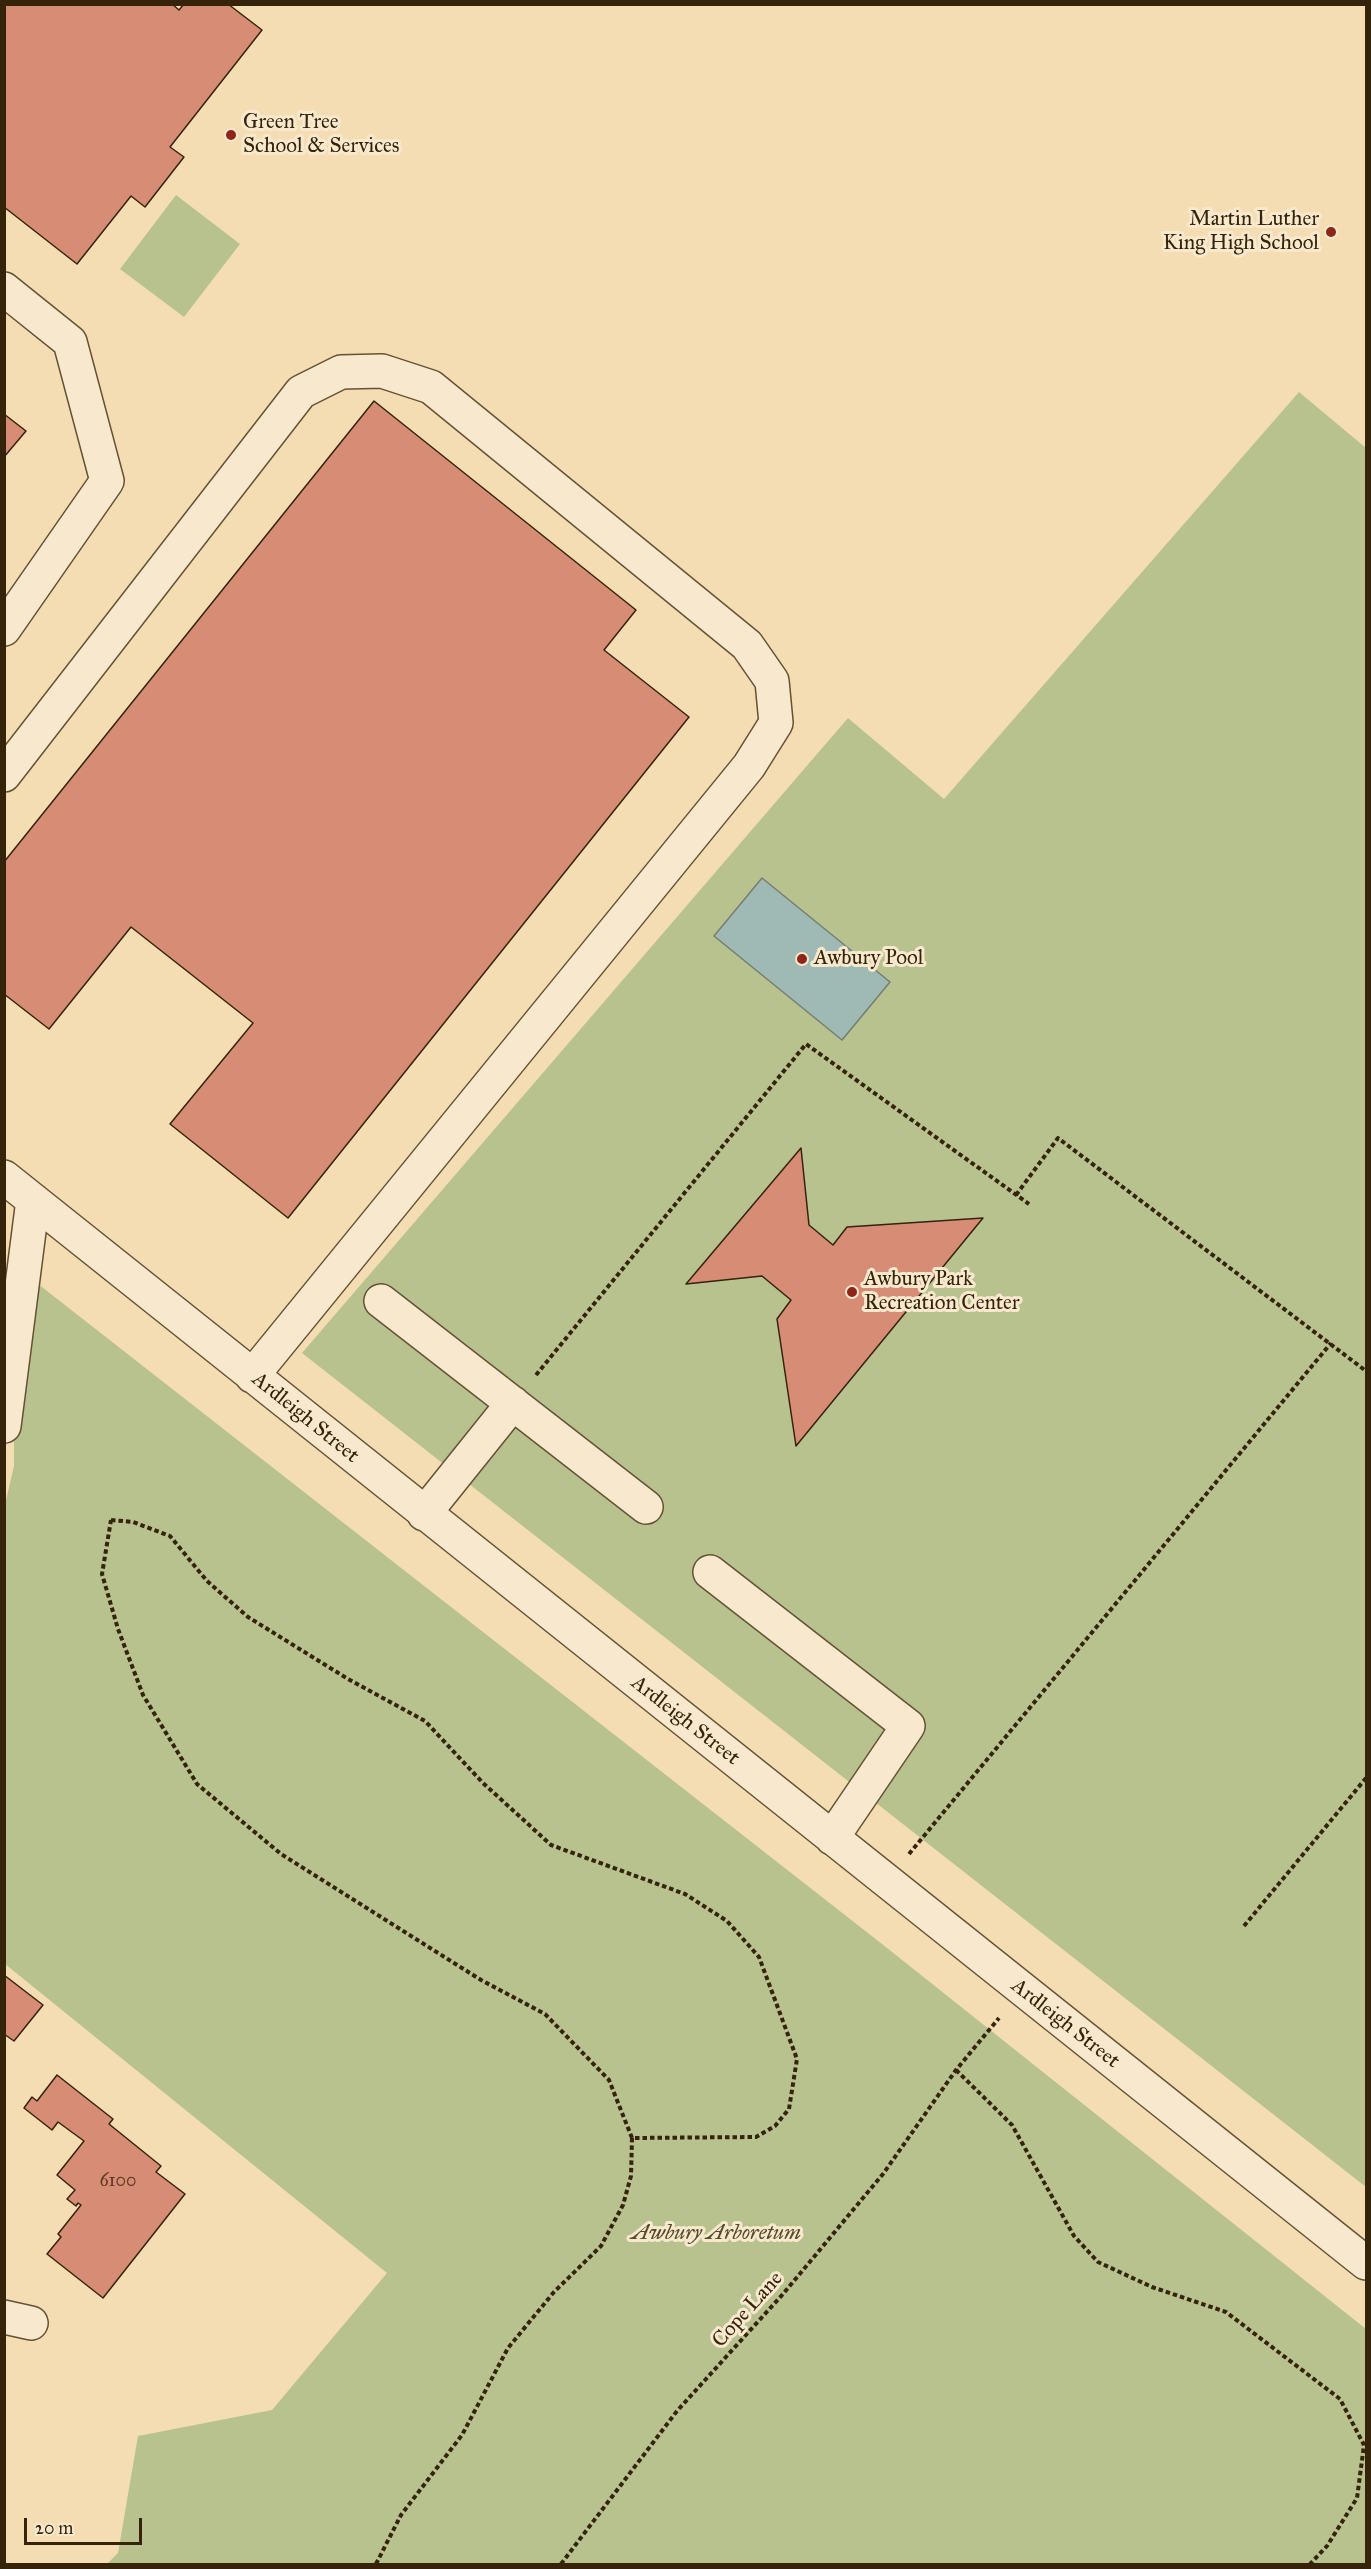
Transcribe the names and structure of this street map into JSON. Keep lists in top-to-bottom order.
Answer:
{
  "streets": {
    "street": ["Ardleigh Street"],
    "path": ["Cope Lane"]
  },
  "crossings": [
    ["Ardleigh Street", "Cope Lane"]
  ],
  "parks": ["Awbury Arboretum"],
  "places": [
    "Green Tree School & Services",
    "Martin Luther King High School",
    "Awbury Pool",
    "Awbury Park Recreation Center"
  ],
  "house_numbers": ["6100"],
  "scale_bar": "20 m"
}
